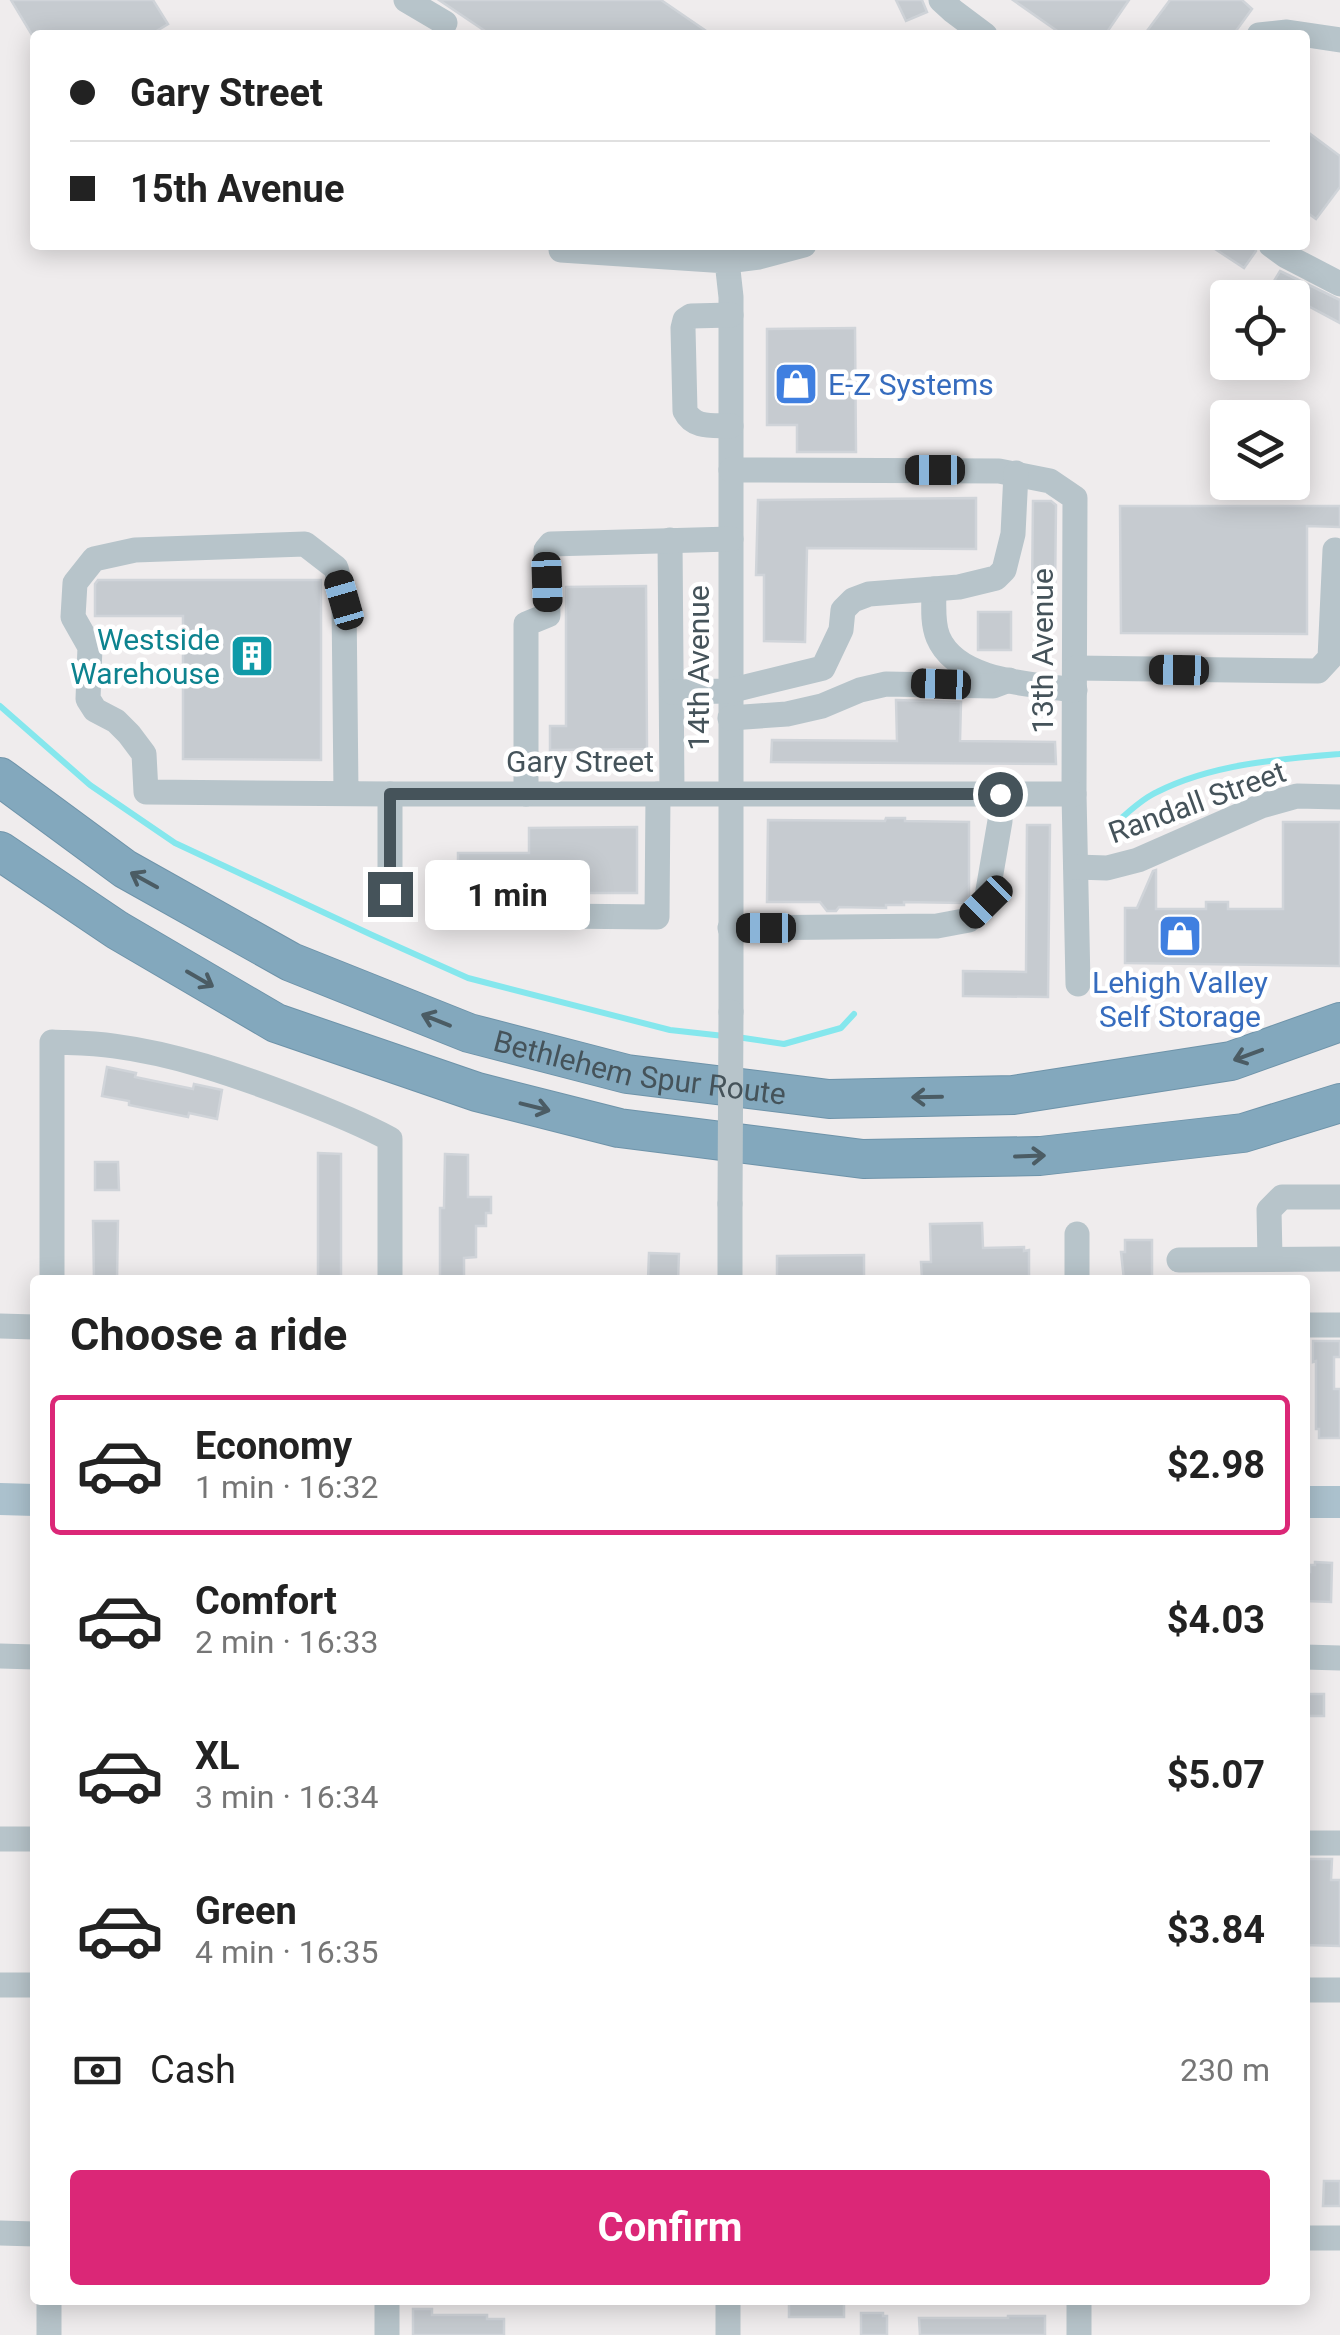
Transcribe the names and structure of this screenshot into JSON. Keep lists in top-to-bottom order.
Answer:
{
  "streets": {
    "highway": ["Bethlehem Spur Route"],
    "street": [
      "13th Avenue",
      "14th Avenue",
      "Gary Street",
      "Randall Street"
    ]
  },
  "crossings": [
    ["13th Avenue", "Gary Street"],
    ["13th Avenue", "Randall Street"],
    ["14th Avenue", "Gary Street"]
  ],
  "places": {
    "shop": ["E-Z Systems", "Lehigh Valley Self Storage"],
    "building": ["Westside Warehouse"]
  },
  "page": {
    "banner": ["Gary Street", "15th Avenue"],
    "bubble": "1 min",
    "heading": "Choose a ride",
    "list": [
      {
        "name": "Economy",
        "note": "1 min · 16:32",
        "value": "$2.98"
      },
      {
        "name": "Comfort",
        "note": "2 min · 16:33",
        "value": "$4.03"
      },
      {
        "name": "XL",
        "note": "3 min · 16:34",
        "value": "$5.07"
      },
      {
        "name": "Green",
        "note": "4 min · 16:35",
        "value": "$3.84"
      }
    ],
    "pay": ["Cash", "230 m"],
    "buttons": "Confirm"
  }
}
